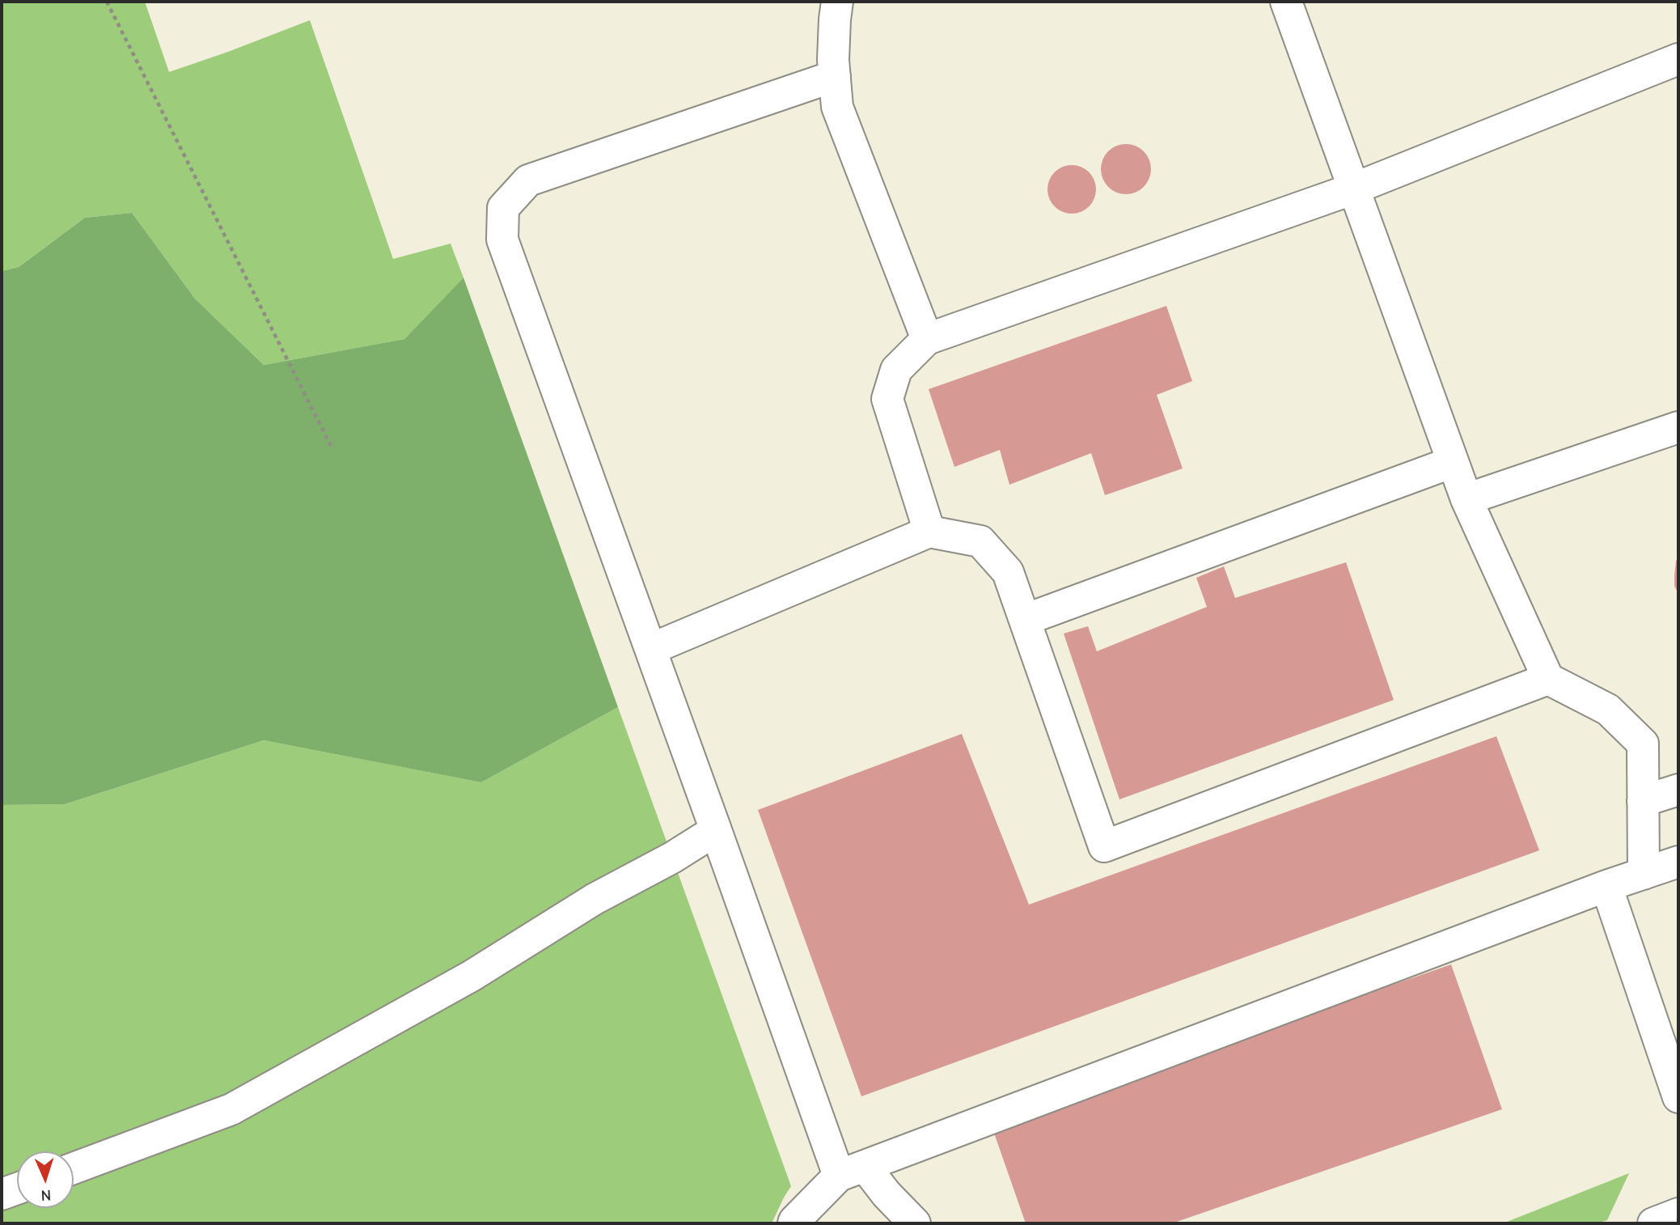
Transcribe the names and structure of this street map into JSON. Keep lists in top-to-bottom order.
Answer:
{
  "north": "bottom"
}
